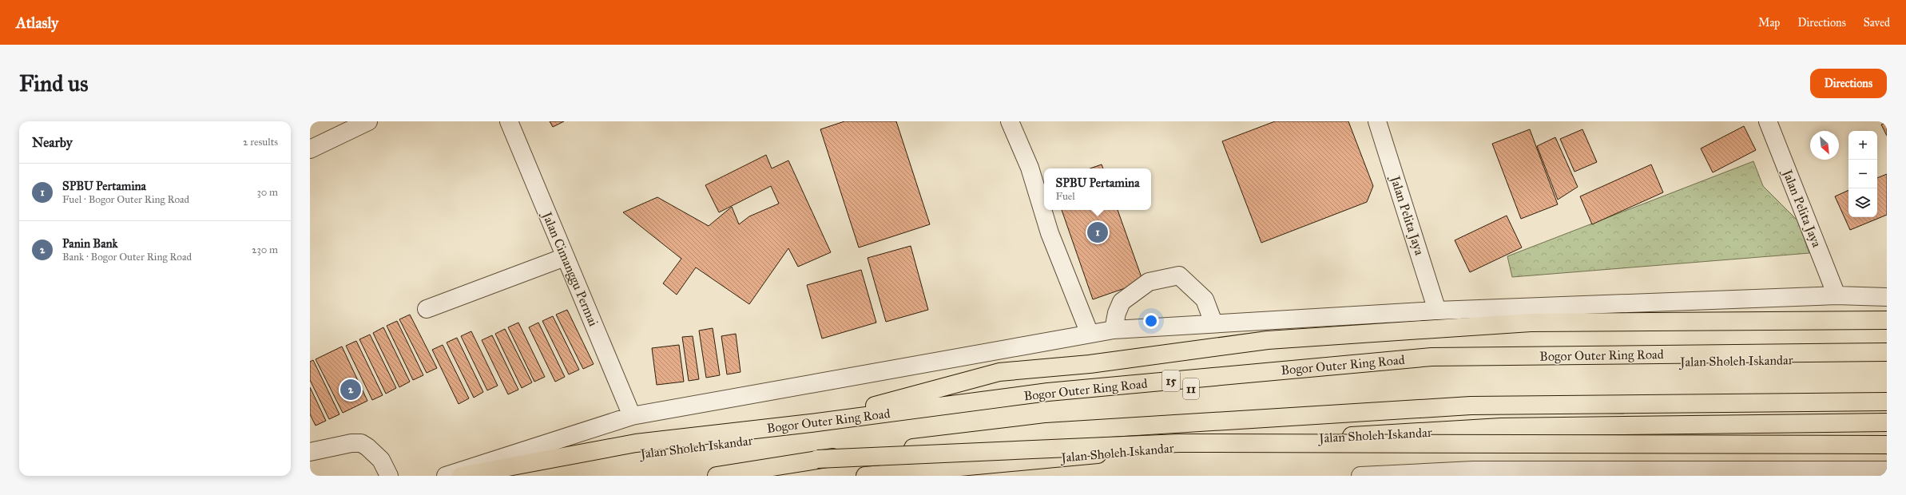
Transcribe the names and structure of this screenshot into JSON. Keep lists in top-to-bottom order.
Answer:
{
  "streets": {
    "highway": [
      "Bogor Outer Ring Road",
      "Jalan Sholeh Iskandar",
      "15",
      "11"
    ],
    "street": ["Jalan Pelita Jaya", "Jalan Cimanggu Permai"]
  },
  "north": "bottom right",
  "page": {
    "header": "Atlasly",
    "nav": ["Map", "Directions", "Saved"],
    "buttons": "Directions",
    "title": "Find us",
    "heading": ["Nearby", "2 results"],
    "map_buttons": ["+", "−"],
    "list": [
      {
        "mark": "1",
        "name": "SPBU Pertamina",
        "note": "Fuel · Bogor Outer Ring Road",
        "value": "30 m"
      },
      {
        "mark": "2",
        "name": "Panin Bank",
        "note": "Bank · Bogor Outer Ring Road",
        "value": "230 m"
      }
    ],
    "popup": ["SPBU Pertamina", "Fuel"],
    "pins": ["1", "2"]
  }
}
